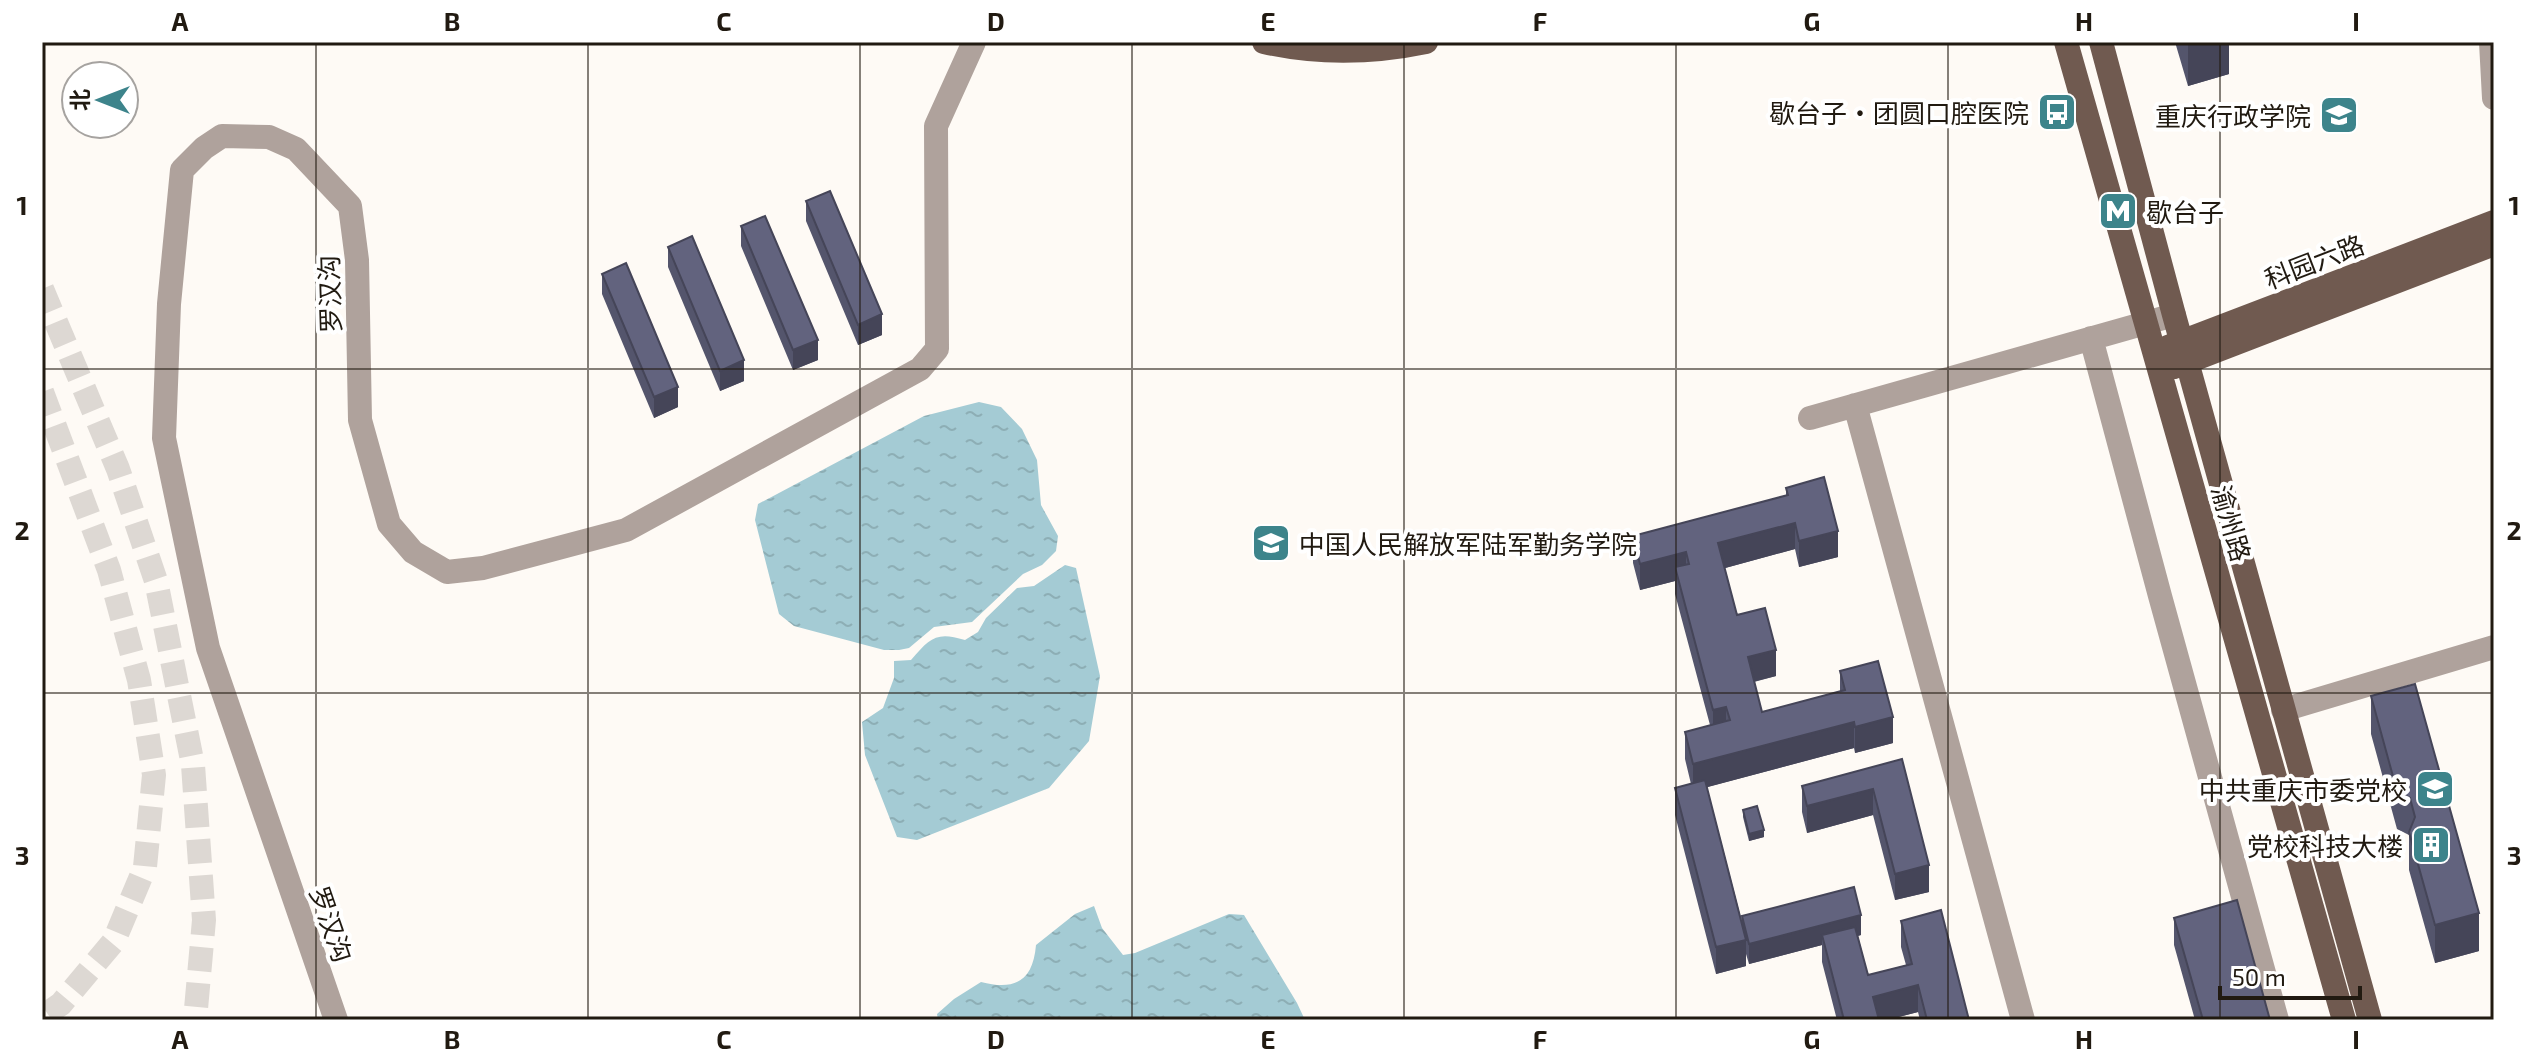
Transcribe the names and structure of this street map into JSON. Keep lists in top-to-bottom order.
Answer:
{
  "streets": {
    "main road": ["科园六路", "渝州路"],
    "street": ["罗汉沟"]
  },
  "crossings": [
    ["科园六路", "渝州路"]
  ],
  "places": {
    "bus stop": ["歇台子‧团圆口腔医院"],
    "school or university": ["重庆行政学院", "中国人民解放军陆军勤务学院", "中共重庆市委党校"],
    "metro station": ["歇台子"],
    "building": ["党校科技大楼"]
  },
  "scale_bar": "50 m",
  "north": "left",
  "grid": {
    "columns": [
      "A",
      "B",
      "C",
      "D",
      "E",
      "F",
      "G",
      "H",
      "I"
    ],
    "rows": ["1", "2", "3"]
  }
}
